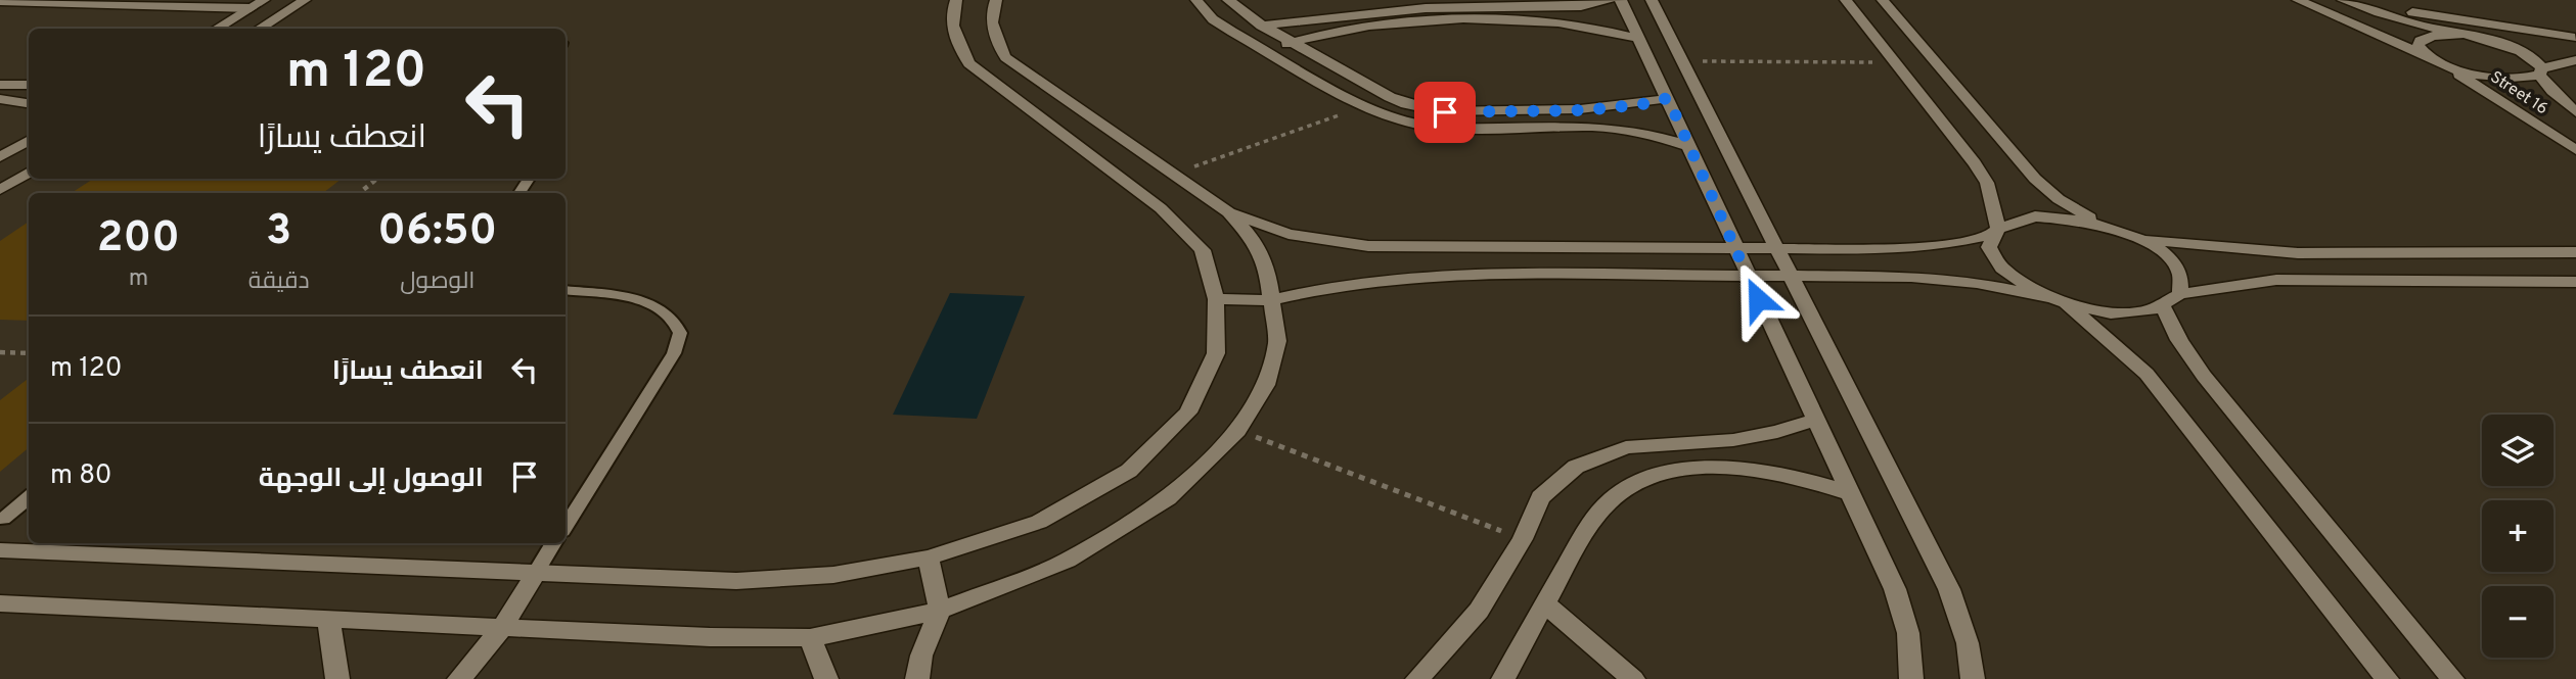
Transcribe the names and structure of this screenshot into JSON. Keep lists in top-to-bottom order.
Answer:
{
  "streets": {
    "street": ["Street 16"]
  },
  "page": {
    "turn": ["120 m", "انعطف يسارًا"],
    "eta": [
      "06:50",
      "الوصول",
      "3",
      "دقيقة",
      "200",
      "m"
    ],
    "list": [
      {
        "name": "انعطف يسارًا",
        "value": "120 m"
      },
      {
        "name": "الوصول إلى الوجهة",
        "value": "80 m"
      }
    ],
    "map_buttons": ["+", "−"]
  }
}
